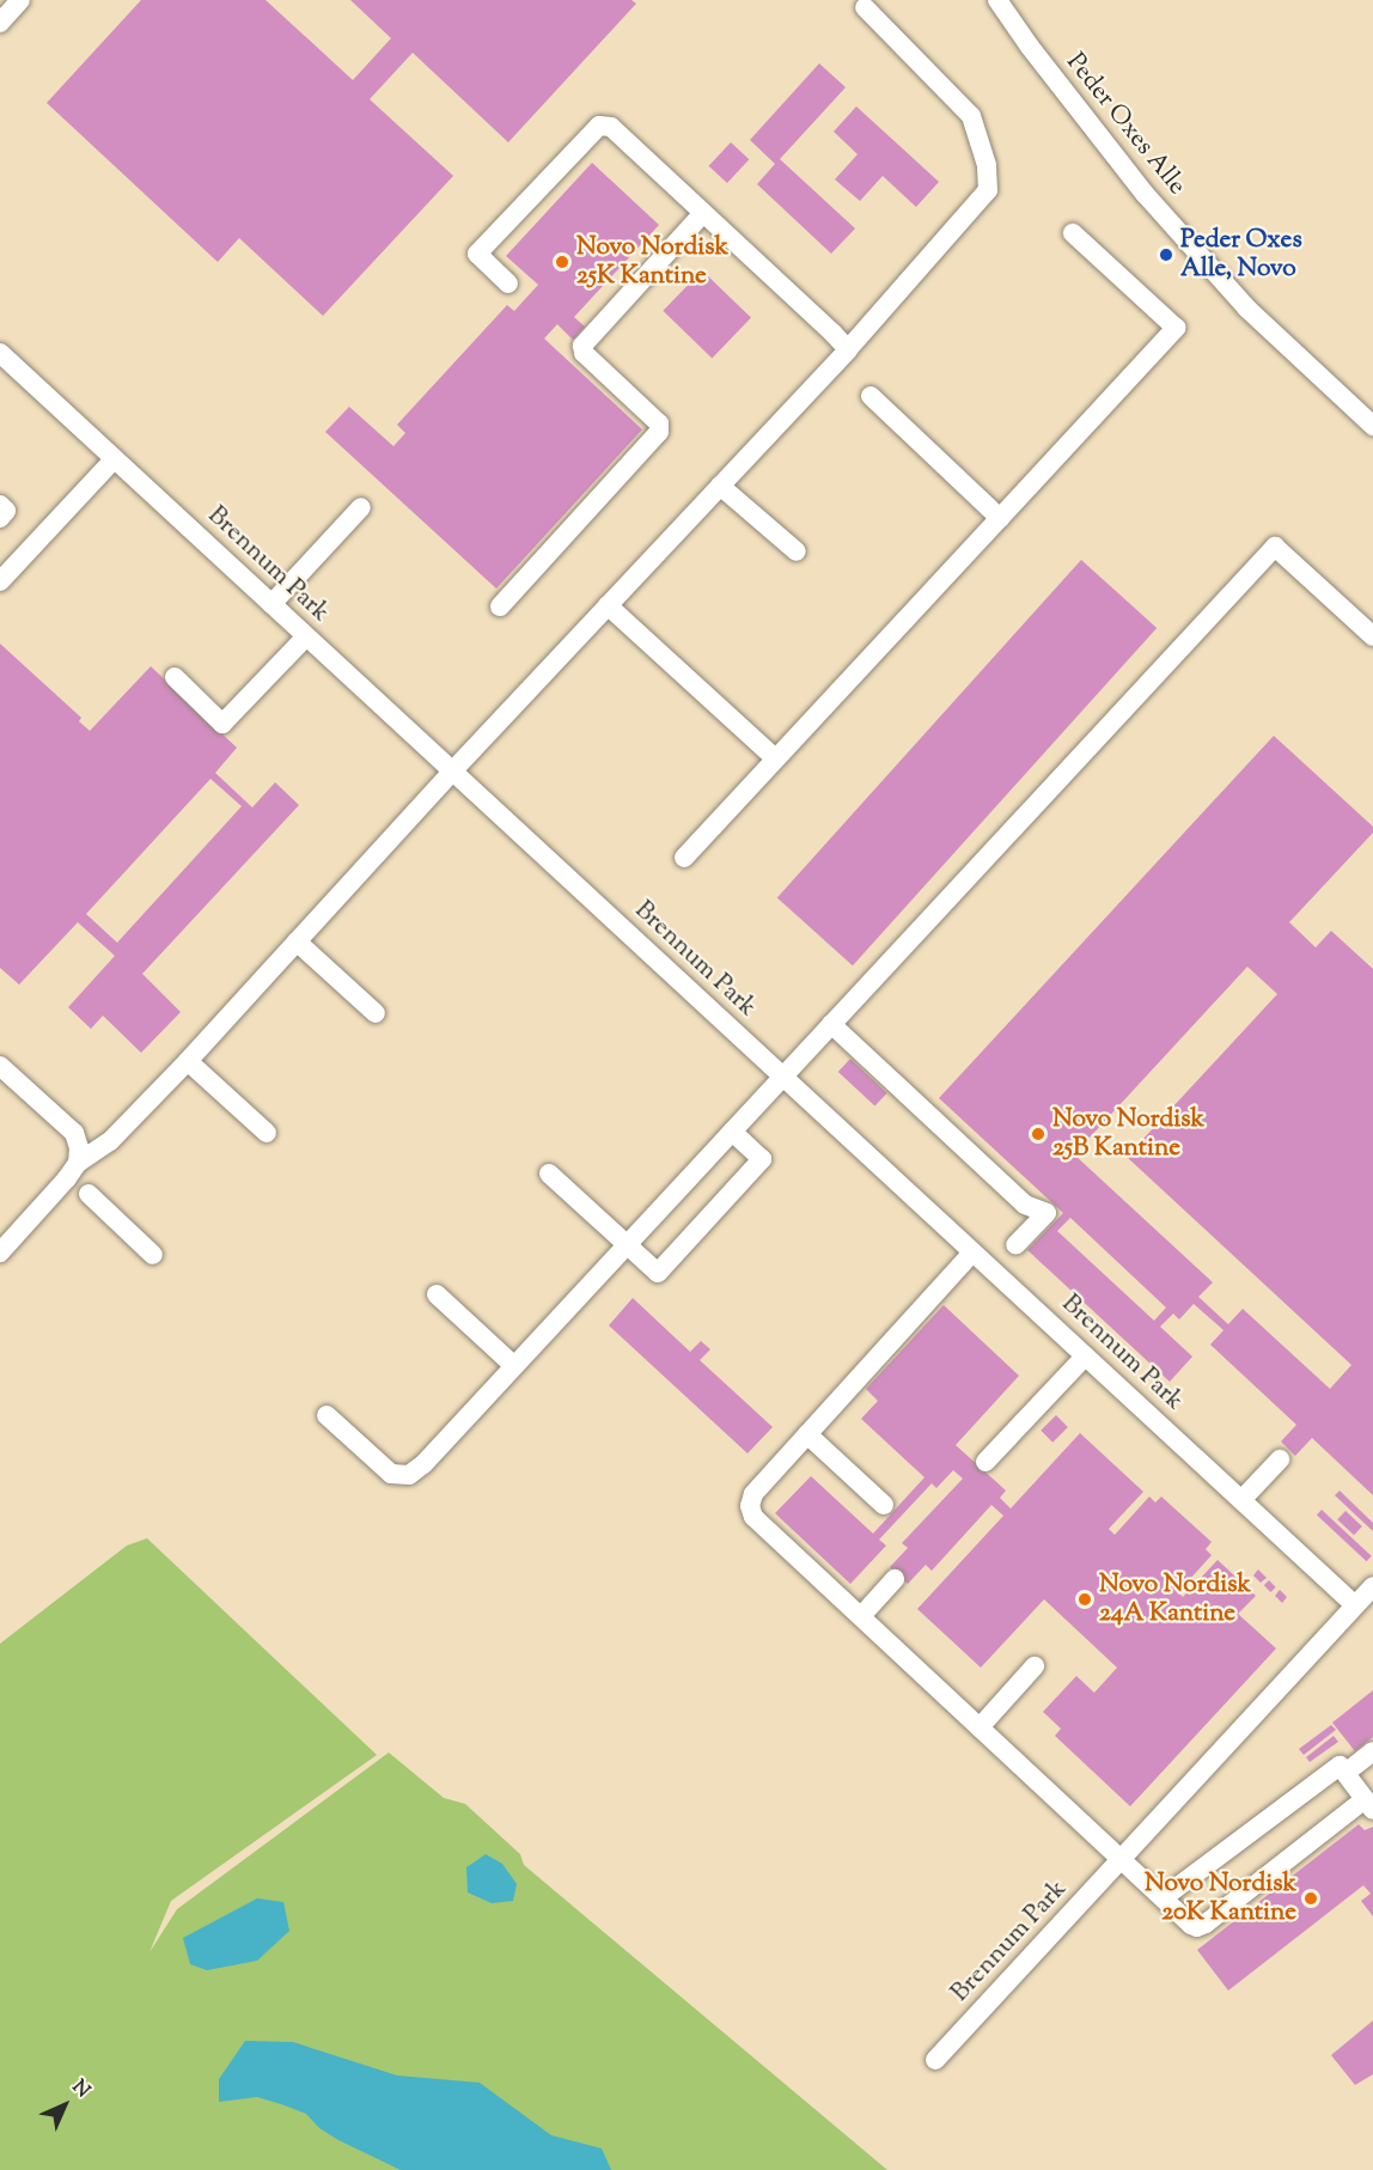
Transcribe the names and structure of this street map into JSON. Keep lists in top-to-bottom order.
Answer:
{
  "streets": {
    "street": ["Peder Oxes Alle", "Brennum Park"]
  },
  "places": [
    "Peder Oxes Alle, Novo",
    "Novo Nordisk 25K Kantine",
    "Novo Nordisk 25B Kantine",
    "Novo Nordisk 24A Kantine",
    "Novo Nordisk 20K Kantine"
  ],
  "north": "top right"
}
